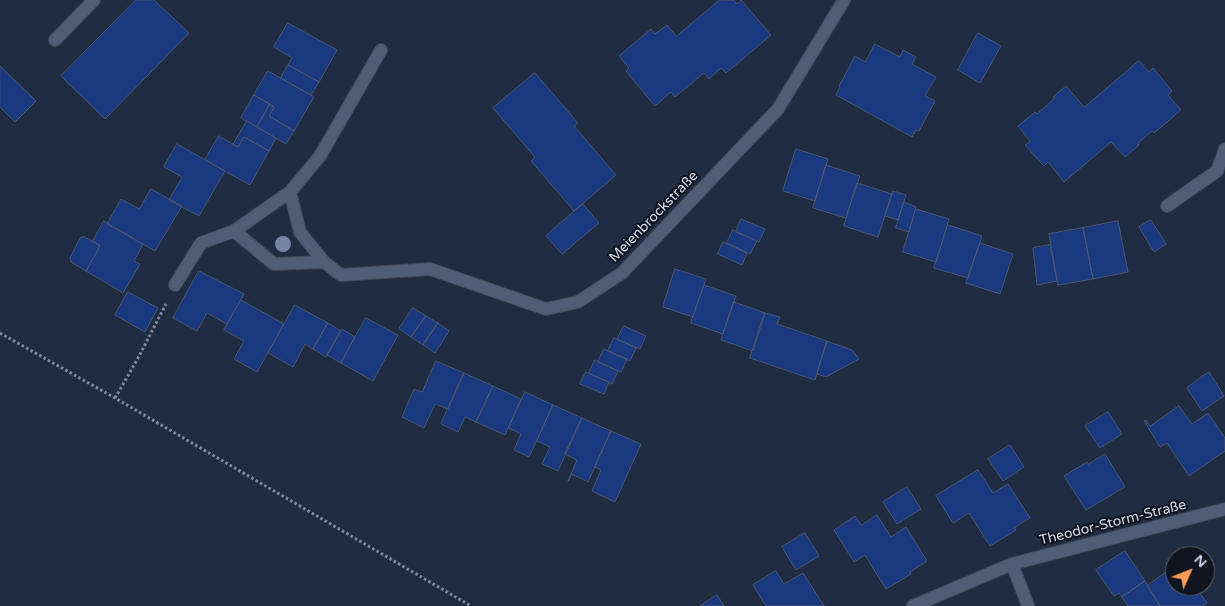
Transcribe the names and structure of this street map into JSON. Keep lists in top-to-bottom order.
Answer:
{
  "streets": {
    "street": ["Meienbrockstraße", "Theodor-Storm-Straße"]
  },
  "north": "top right"
}
